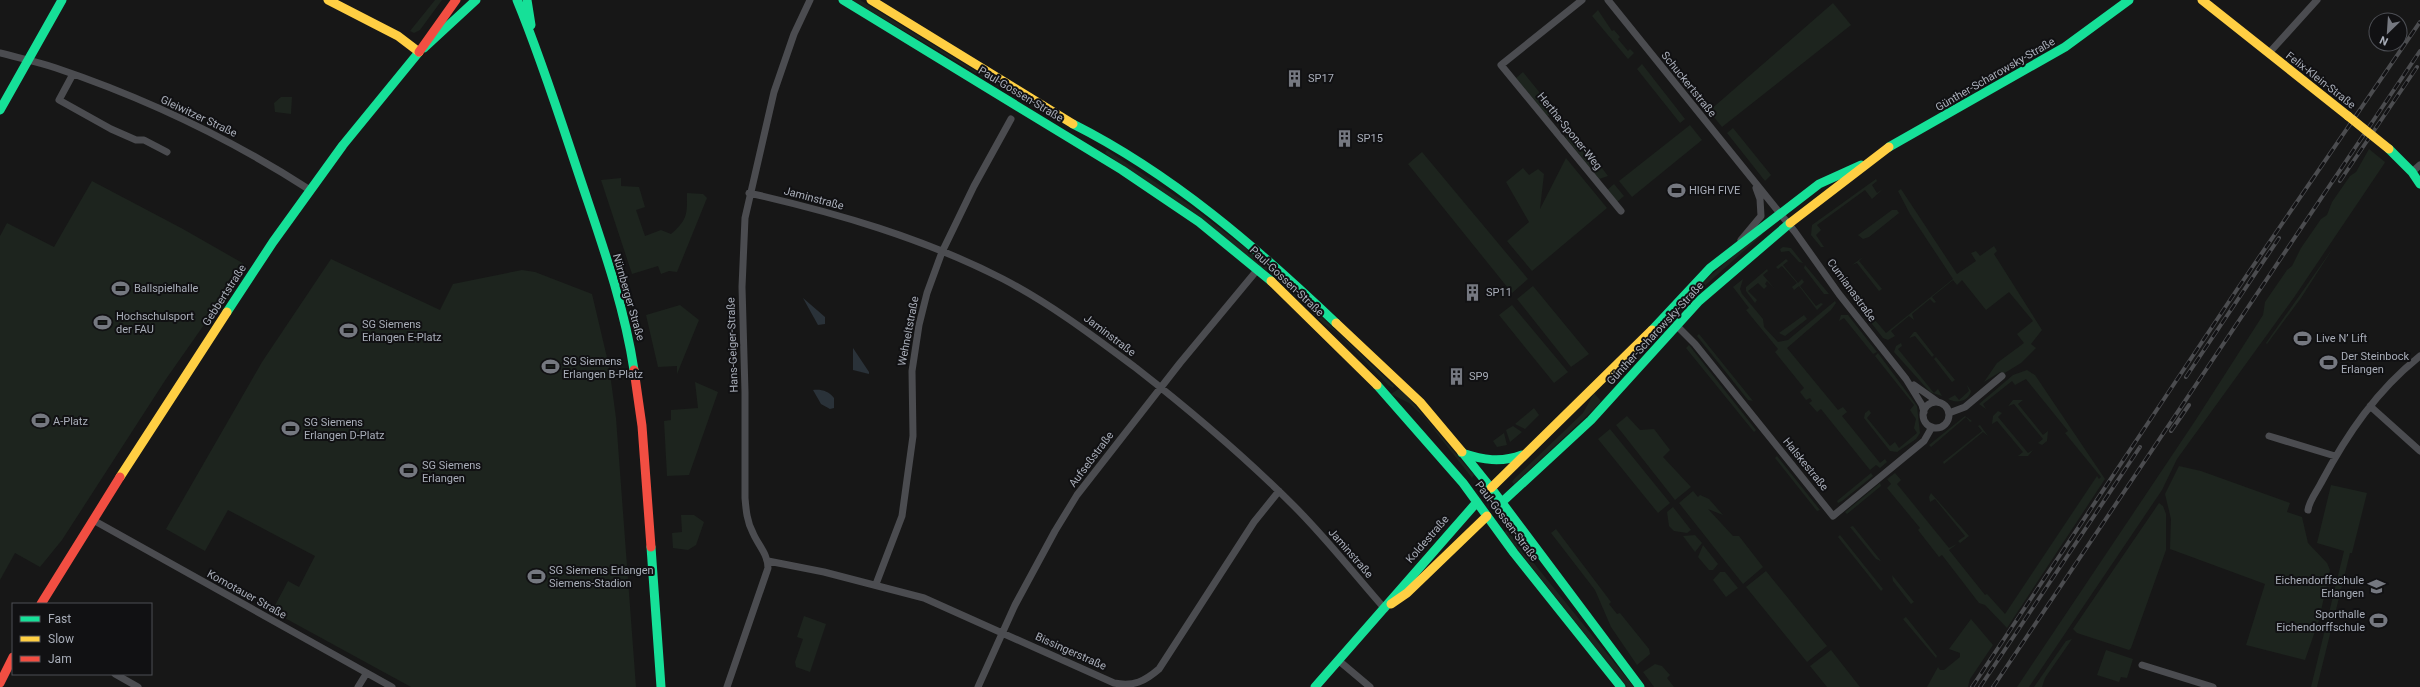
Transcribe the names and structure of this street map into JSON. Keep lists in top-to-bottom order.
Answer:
{
  "streets": {
    "street": [
      "Günther-Scharowsky-Straße",
      "Felix-Klein-Straße",
      "Schuckertstraße",
      "Paul-Gossen-Straße",
      "Gleiwitzer Straße",
      "Hertha-Sponer-Weg",
      "Jaminstraße",
      "Cumianastraße",
      "Gebbertstraße",
      "Nürnberger Straße",
      "Wehneltstraße",
      "Hans-Geiger-Straße",
      "Aufseßstraße",
      "Halskestraße",
      "Koldestraße",
      "Komotauer Straße",
      "Bissingerstraße"
    ]
  },
  "crossings": [
    ["Günther-Scharowsky-Straße", "Schuckertstraße"],
    ["Günther-Scharowsky-Straße", "Paul-Gossen-Straße"],
    ["Günther-Scharowsky-Straße", "Cumianastraße"],
    ["Günther-Scharowsky-Straße", "Halskestraße"],
    ["Günther-Scharowsky-Straße", "Koldestraße"],
    ["Schuckertstraße", "Cumianastraße"],
    ["Paul-Gossen-Straße", "Aufseßstraße"],
    ["Paul-Gossen-Straße", "Koldestraße"],
    ["Gleiwitzer Straße", "Gebbertstraße"],
    ["Jaminstraße", "Wehneltstraße"],
    ["Jaminstraße", "Hans-Geiger-Straße"],
    ["Jaminstraße", "Aufseßstraße"],
    ["Jaminstraße", "Koldestraße"],
    ["Jaminstraße", "Bissingerstraße"],
    ["Cumianastraße", "Halskestraße"],
    ["Gebbertstraße", "Komotauer Straße"],
    ["Wehneltstraße", "Bissingerstraße"],
    ["Hans-Geiger-Straße", "Bissingerstraße"],
    ["Aufseßstraße", "Bissingerstraße"]
  ],
  "places": {
    "building": [
      "SP17",
      "SP15",
      "SP11",
      "SP9"
    ],
    "sports": [
      "HIGH FIVE",
      "Ballspielhalle",
      "Hochschulsport der FAU",
      "SG Siemens Erlangen E-Platz",
      "Live N’ Lift",
      "Der Steinbock Erlangen",
      "SG Siemens Erlangen B-Platz",
      "A-Platz",
      "SG Siemens Erlangen D-Platz",
      "SG Siemens Erlangen",
      "SG Siemens Erlangen Siemens-Stadion",
      "Sporthalle Eichendorffschule"
    ],
    "school or university": ["Eichendorffschule Erlangen"]
  },
  "legend": ["Fast", "Slow", "Jam"],
  "north": "bottom left"
}
